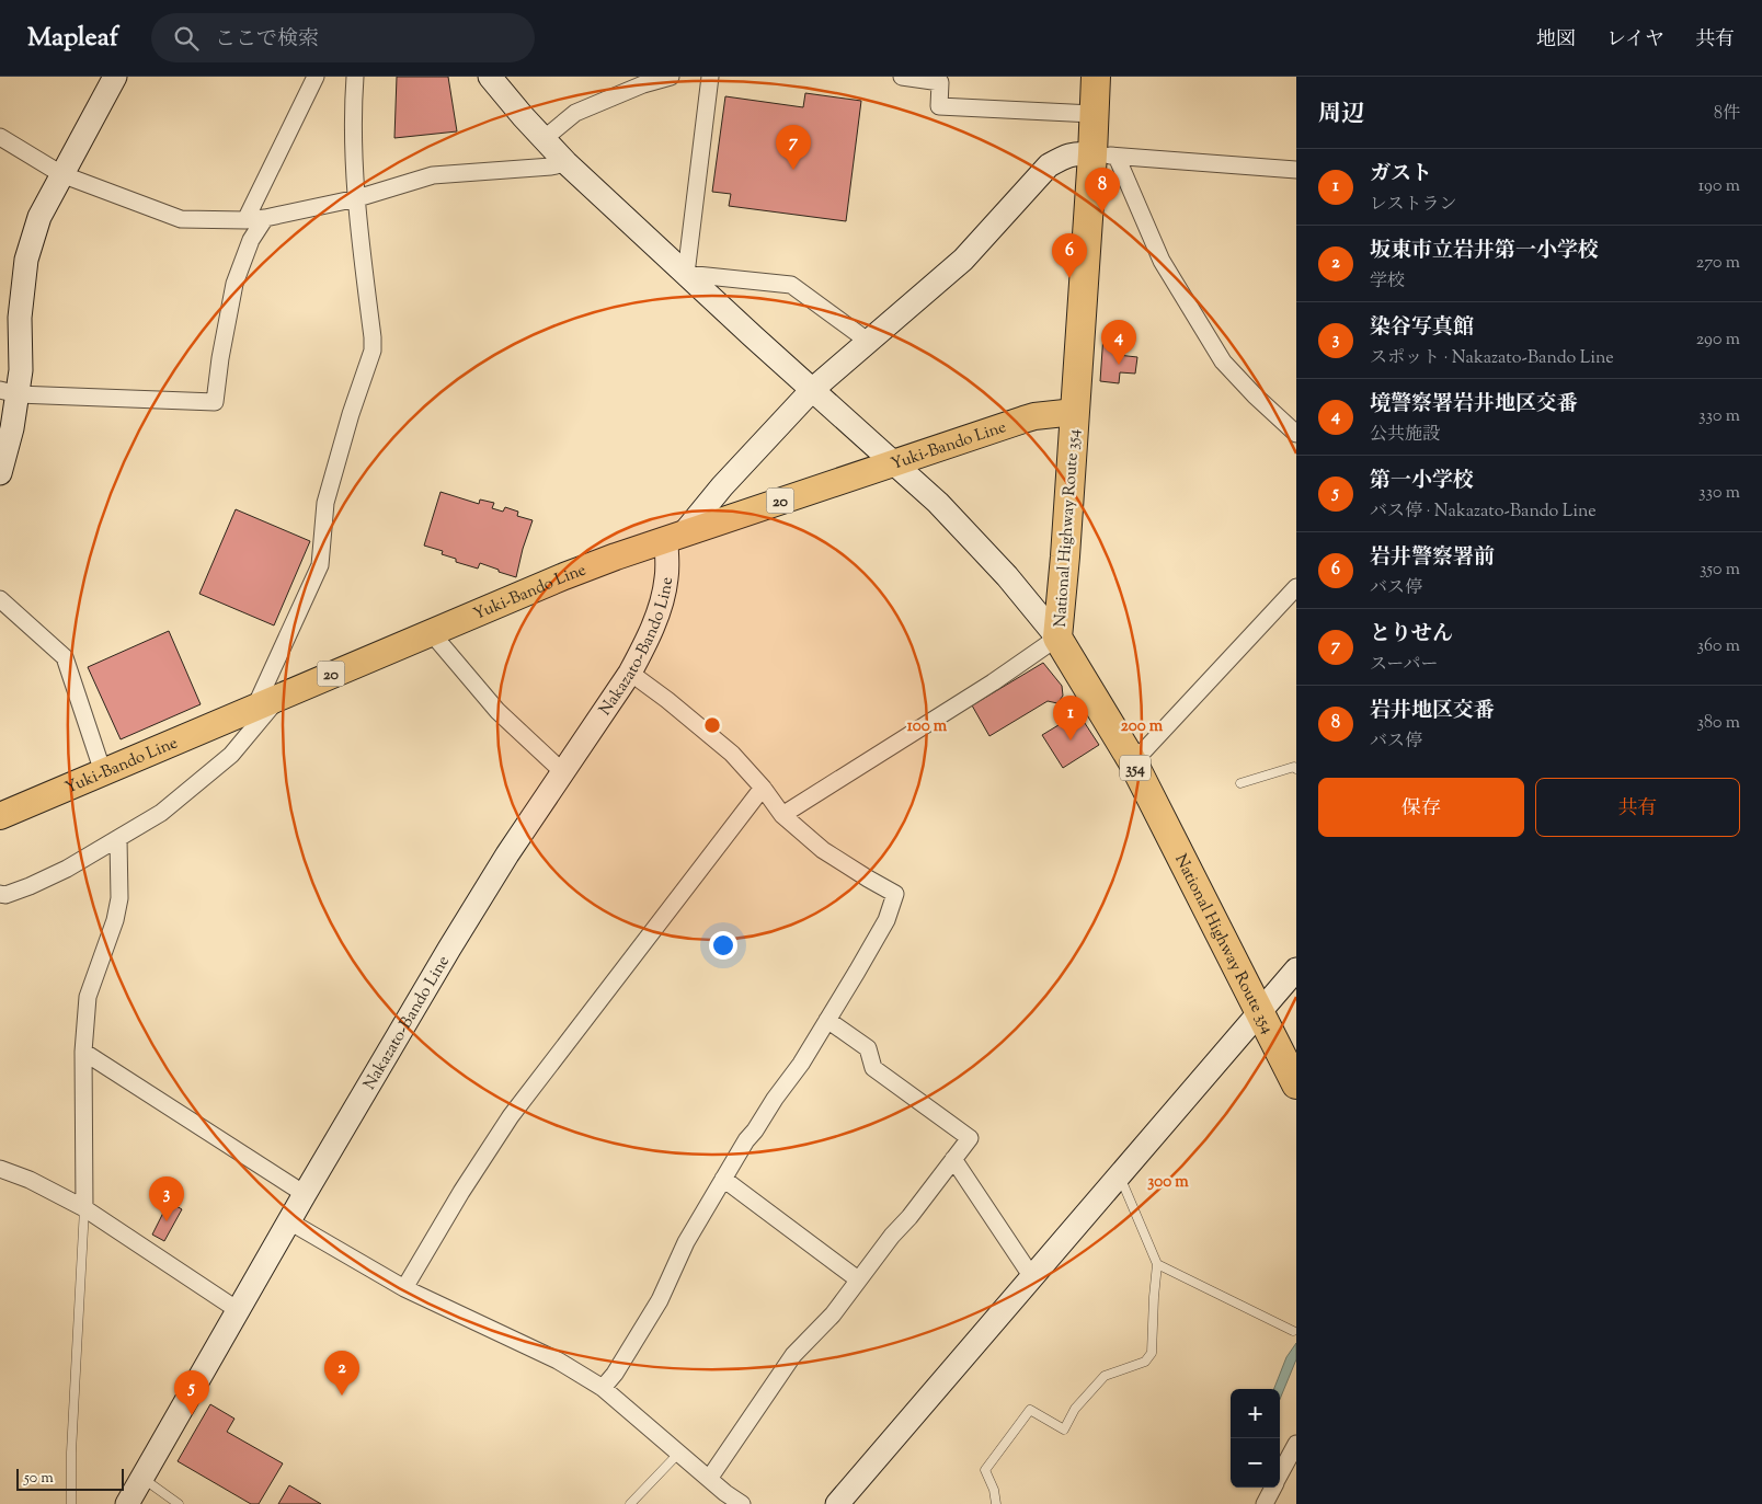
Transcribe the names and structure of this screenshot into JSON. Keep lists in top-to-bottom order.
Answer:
{
  "streets": {
    "highway": ["National Highway Route 354", "354"],
    "main road": ["Yuki-Bando Line", "20"],
    "street": ["Nakazato-Bando Line"]
  },
  "crossings": [
    ["Yuki-Bando Line", "National Highway Route 354"],
    ["Yuki-Bando Line", "Nakazato-Bando Line"]
  ],
  "scale_bar": "50 m",
  "page": {
    "header": "Mapleaf",
    "search": "ここで検索",
    "nav": ["地図", "レイヤ", "共有"],
    "heading": ["周辺", "8件"],
    "pins": [
      "7",
      "8",
      "6",
      "4",
      "1",
      "3",
      "2",
      "5"
    ],
    "list": [
      {
        "mark": "1",
        "name": "ガスト",
        "note": "レストラン",
        "value": "190 m"
      },
      {
        "mark": "2",
        "name": "坂東市立岩井第一小学校",
        "note": "学校",
        "value": "270 m"
      },
      {
        "mark": "3",
        "name": "染谷写真館",
        "note": "スポット · Nakazato-Bando Line",
        "value": "290 m"
      },
      {
        "mark": "4",
        "name": "境警察署岩井地区交番",
        "note": "公共施設",
        "value": "330 m"
      },
      {
        "mark": "5",
        "name": "第一小学校",
        "note": "バス停 · Nakazato-Bando Line",
        "value": "330 m"
      },
      {
        "mark": "6",
        "name": "岩井警察署前",
        "note": "バス停",
        "value": "350 m"
      },
      {
        "mark": "7",
        "name": "とりせん",
        "note": "スーパー",
        "value": "360 m"
      },
      {
        "mark": "8",
        "name": "岩井地区交番",
        "note": "バス停",
        "value": "380 m"
      }
    ],
    "buttons": ["保存", "共有"],
    "map_buttons": ["+", "−"],
    "scale": "50 m"
  },
  "rings": ["100 m", "200 m", "300 m"]
}
